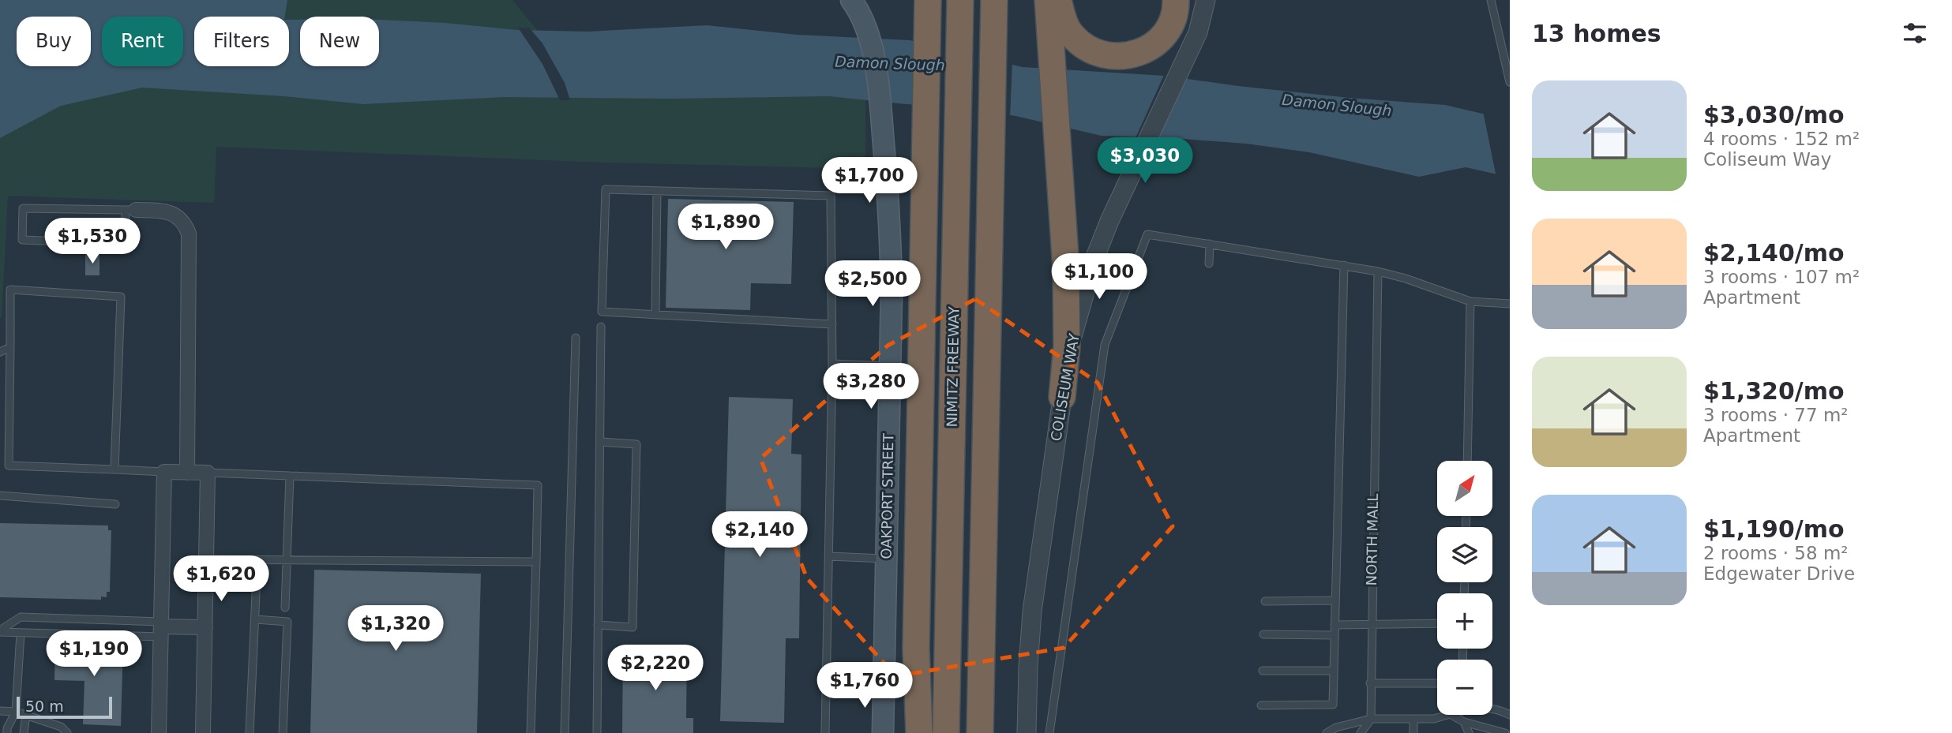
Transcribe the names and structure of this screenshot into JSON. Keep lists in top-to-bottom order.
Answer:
{
  "streets": {
    "highway": ["NIMITZ FREEWAY"],
    "main road": ["OAKPORT STREET"],
    "street": ["COLISEUM WAY"],
    "lane": ["NORTH MALL"]
  },
  "water": ["Damon Slough"],
  "scale_bar": "50 m",
  "north": "top right",
  "page": {
    "heading": "13 homes",
    "chip": [
      "Buy",
      "Rent",
      "Filters",
      "New"
    ],
    "list": [
      {
        "name": "$3,030/mo",
        "note": "4 rooms · 152 m² · Coliseum Way"
      },
      {
        "name": "$2,140/mo",
        "note": "3 rooms · 107 m² · Apartment"
      },
      {
        "name": "$1,320/mo",
        "note": "3 rooms · 77 m² · Apartment"
      },
      {
        "name": "$1,190/mo",
        "note": "2 rooms · 58 m² · Edgewater Drive"
      }
    ],
    "price": [
      "$3,030",
      "$1,700",
      "$1,890",
      "$1,530",
      "$1,100",
      "$2,500",
      "$3,280",
      "$2,140",
      "$1,620",
      "$1,320",
      "$1,190",
      "$2,220",
      "$1,760"
    ],
    "map_buttons": ["+", "−"],
    "scale": "50 m"
  }
}
